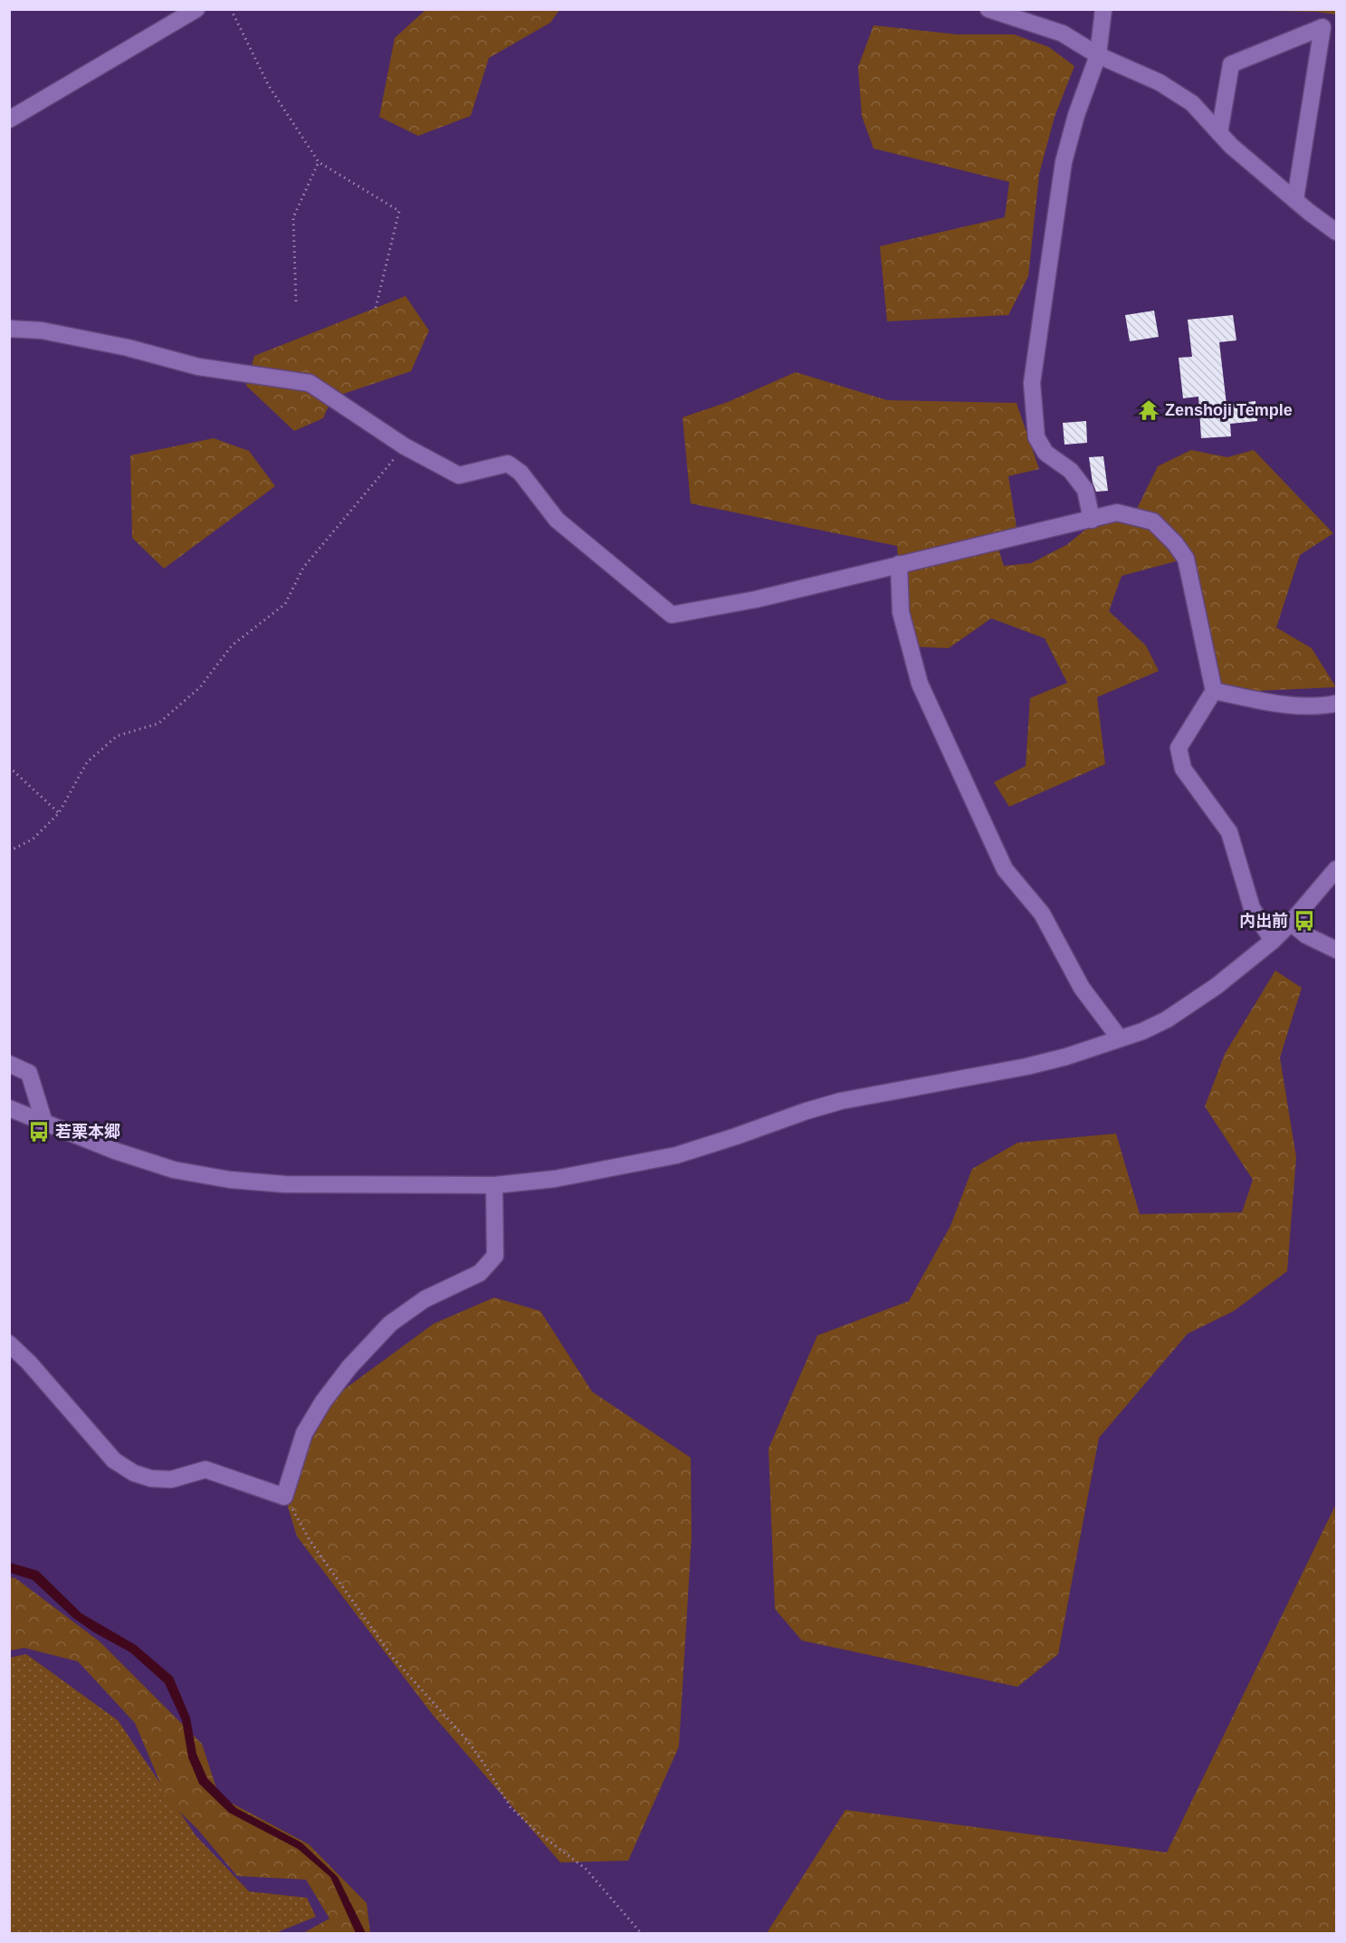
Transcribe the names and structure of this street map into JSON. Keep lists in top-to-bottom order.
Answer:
{
  "places": {
    "temple": ["Zenshoji Temple"],
    "bus stop": ["内出前", "若栗本郷"]
  }
}
